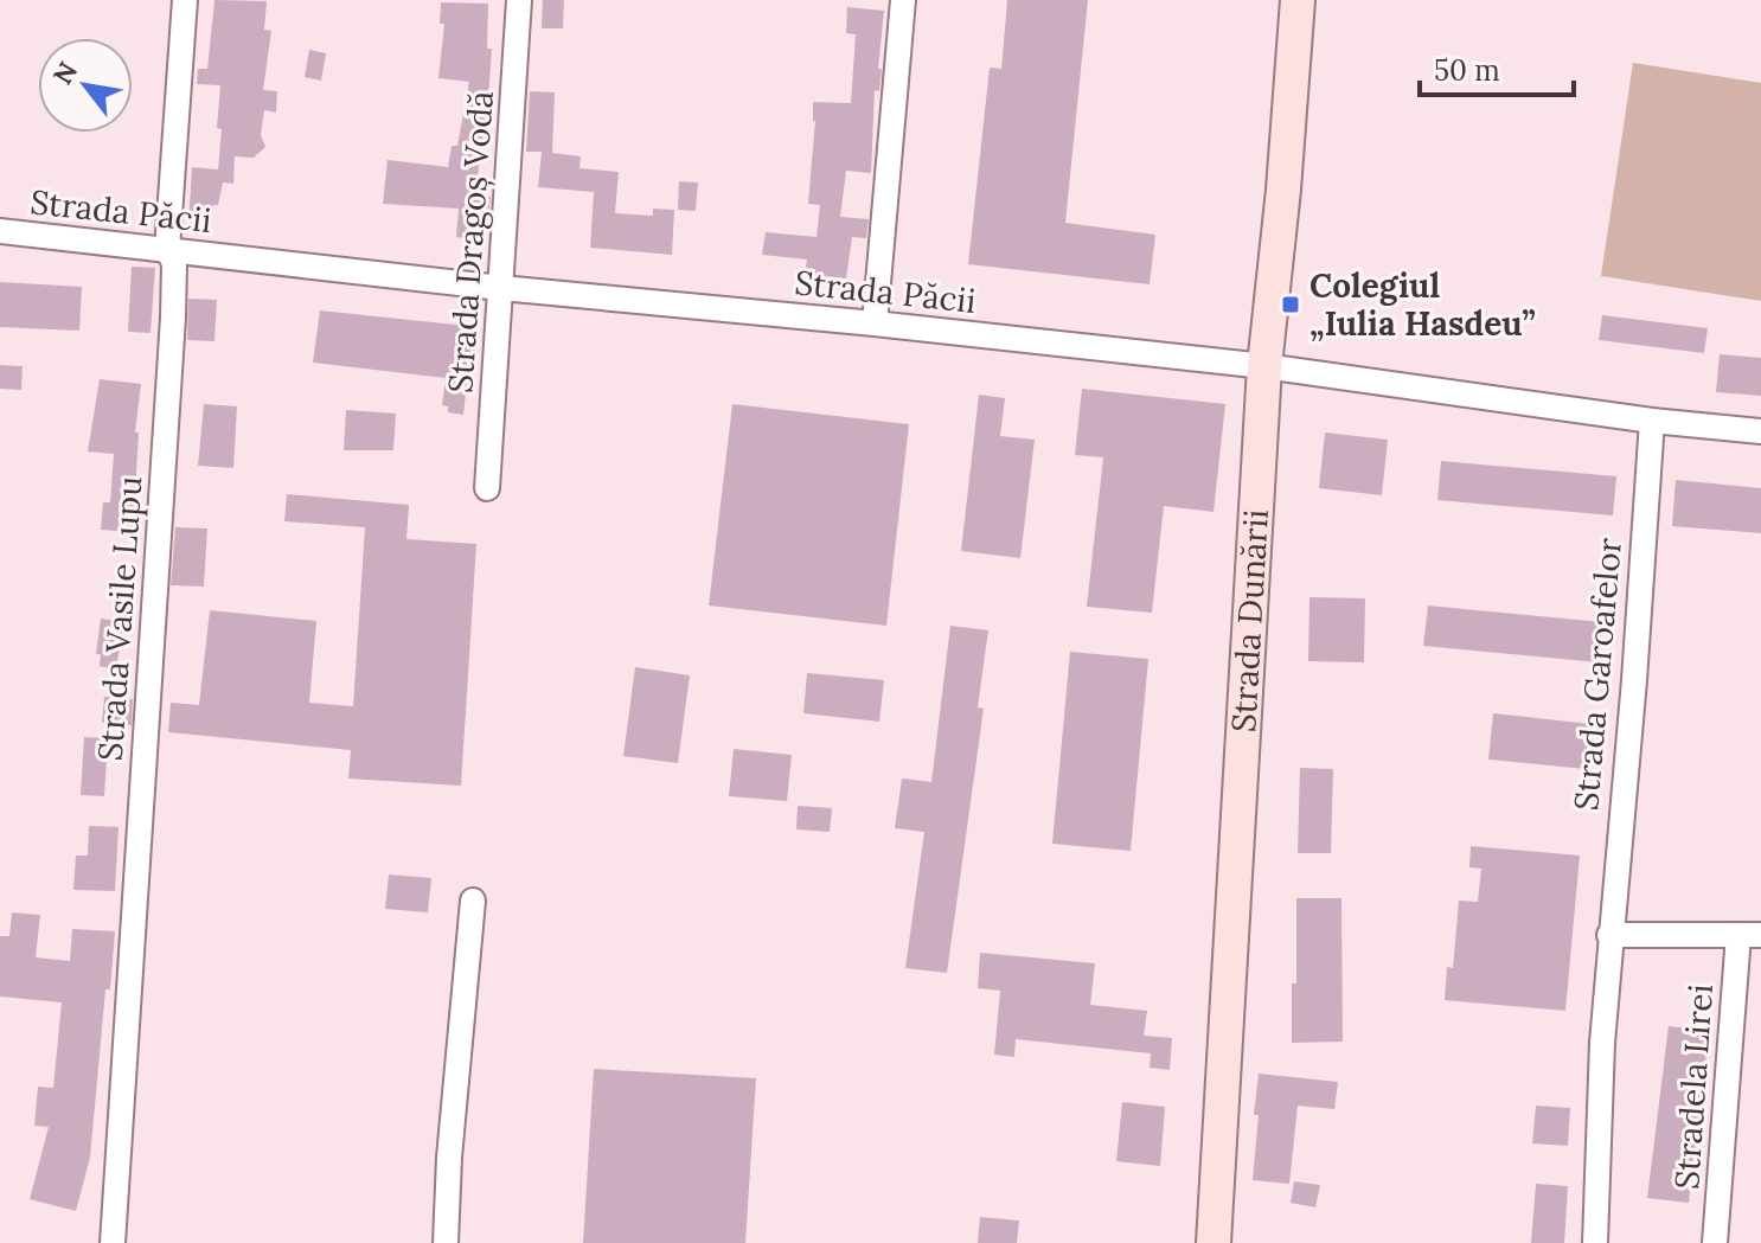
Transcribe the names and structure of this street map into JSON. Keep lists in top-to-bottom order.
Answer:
{
  "streets": {
    "main road": ["Strada Dunării"],
    "street": [
      "Strada Păcii",
      "Strada Dragoș Vodă",
      "Strada Vasile Lupu",
      "Strada Garoafelor",
      "Stradela Lirei"
    ]
  },
  "crossings": [
    ["Strada Păcii", "Strada Dragoș Vodă"],
    ["Strada Păcii", "Strada Vasile Lupu"],
    ["Strada Păcii", "Strada Dunării"],
    ["Strada Păcii", "Strada Garoafelor"]
  ],
  "places": {
    "transit": ["Colegiul „Iulia Hasdeu”"]
  },
  "scale_bar": "50 m",
  "north": "top left"
}
